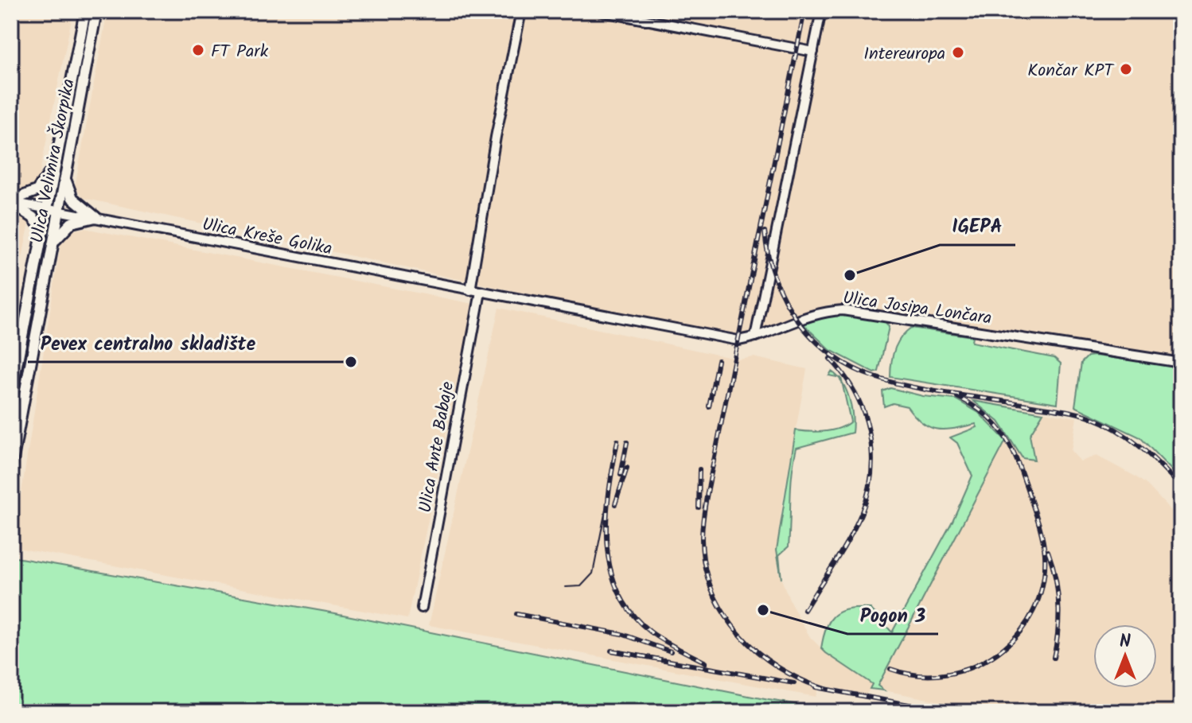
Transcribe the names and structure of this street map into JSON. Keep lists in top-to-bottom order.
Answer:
{
  "streets": {
    "main road": ["Ulica Velimira Škorpika"],
    "street": ["Ulica Kreše Golika", "Ulica Josipa Lončara", "Ulica Ante Babaje"]
  },
  "crossings": [
    ["Ulica Velimira Škorpika", "Ulica Kreše Golika"],
    ["Ulica Kreše Golika", "Ulica Josipa Lončara"],
    ["Ulica Kreše Golika", "Ulica Ante Babaje"]
  ],
  "places": [
    "FT Park",
    "Intereuropa",
    "Končar KPT",
    "IGEPA",
    "Pevex centralno skladište",
    "Pogon 3"
  ],
  "north": "top"
}
